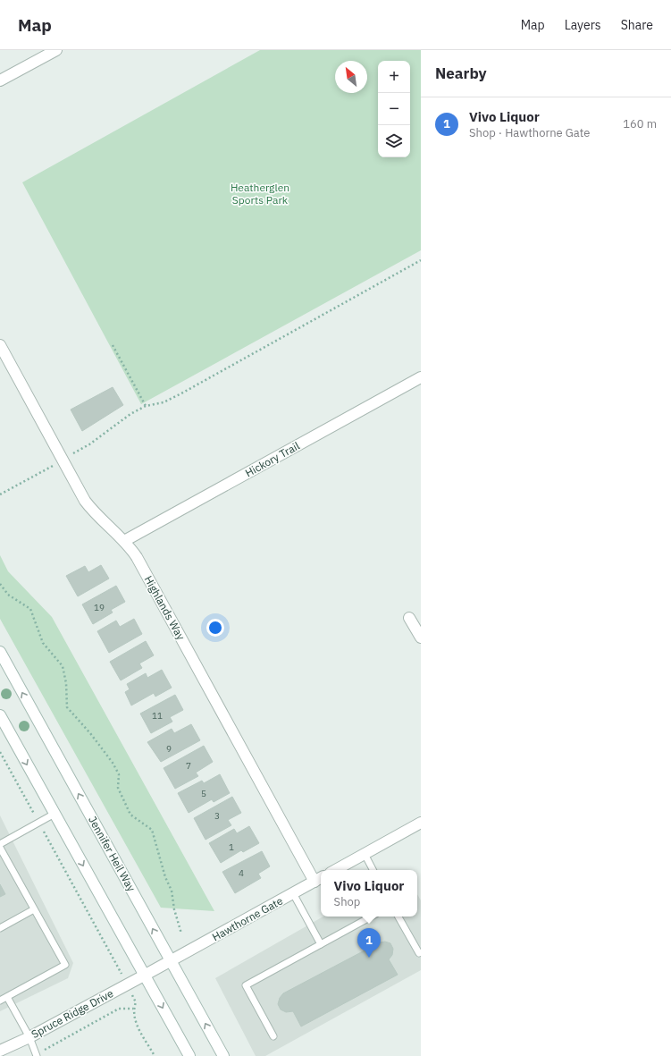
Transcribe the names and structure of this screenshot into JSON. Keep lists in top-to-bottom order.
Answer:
{
  "streets": {
    "street": [
      "Hickory Trail",
      "Highlands Way",
      "Jennifer Heil Way",
      "Hawthorne Gate",
      "Spruce Ridge Drive"
    ]
  },
  "crossings": [
    ["Hickory Trail", "Highlands Way"],
    ["Highlands Way", "Hawthorne Gate"],
    ["Jennifer Heil Way", "Hawthorne Gate"],
    ["Hawthorne Gate", "Spruce Ridge Drive"]
  ],
  "parks": ["Heatherglen Sports Park"],
  "house_numbers": [
    "19",
    "11",
    "9",
    "7",
    "5",
    "3",
    "1",
    "4"
  ],
  "north": "top left",
  "page": {
    "header": "Map",
    "nav": ["Map", "Layers", "Share"],
    "heading": "Nearby",
    "map_buttons": ["+", "−"],
    "list": [
      {
        "mark": "1",
        "name": "Vivo Liquor",
        "note": "Shop · Hawthorne Gate",
        "value": "160 m"
      }
    ],
    "popup": ["Vivo Liquor", "Shop"],
    "pins": "1"
  }
}
